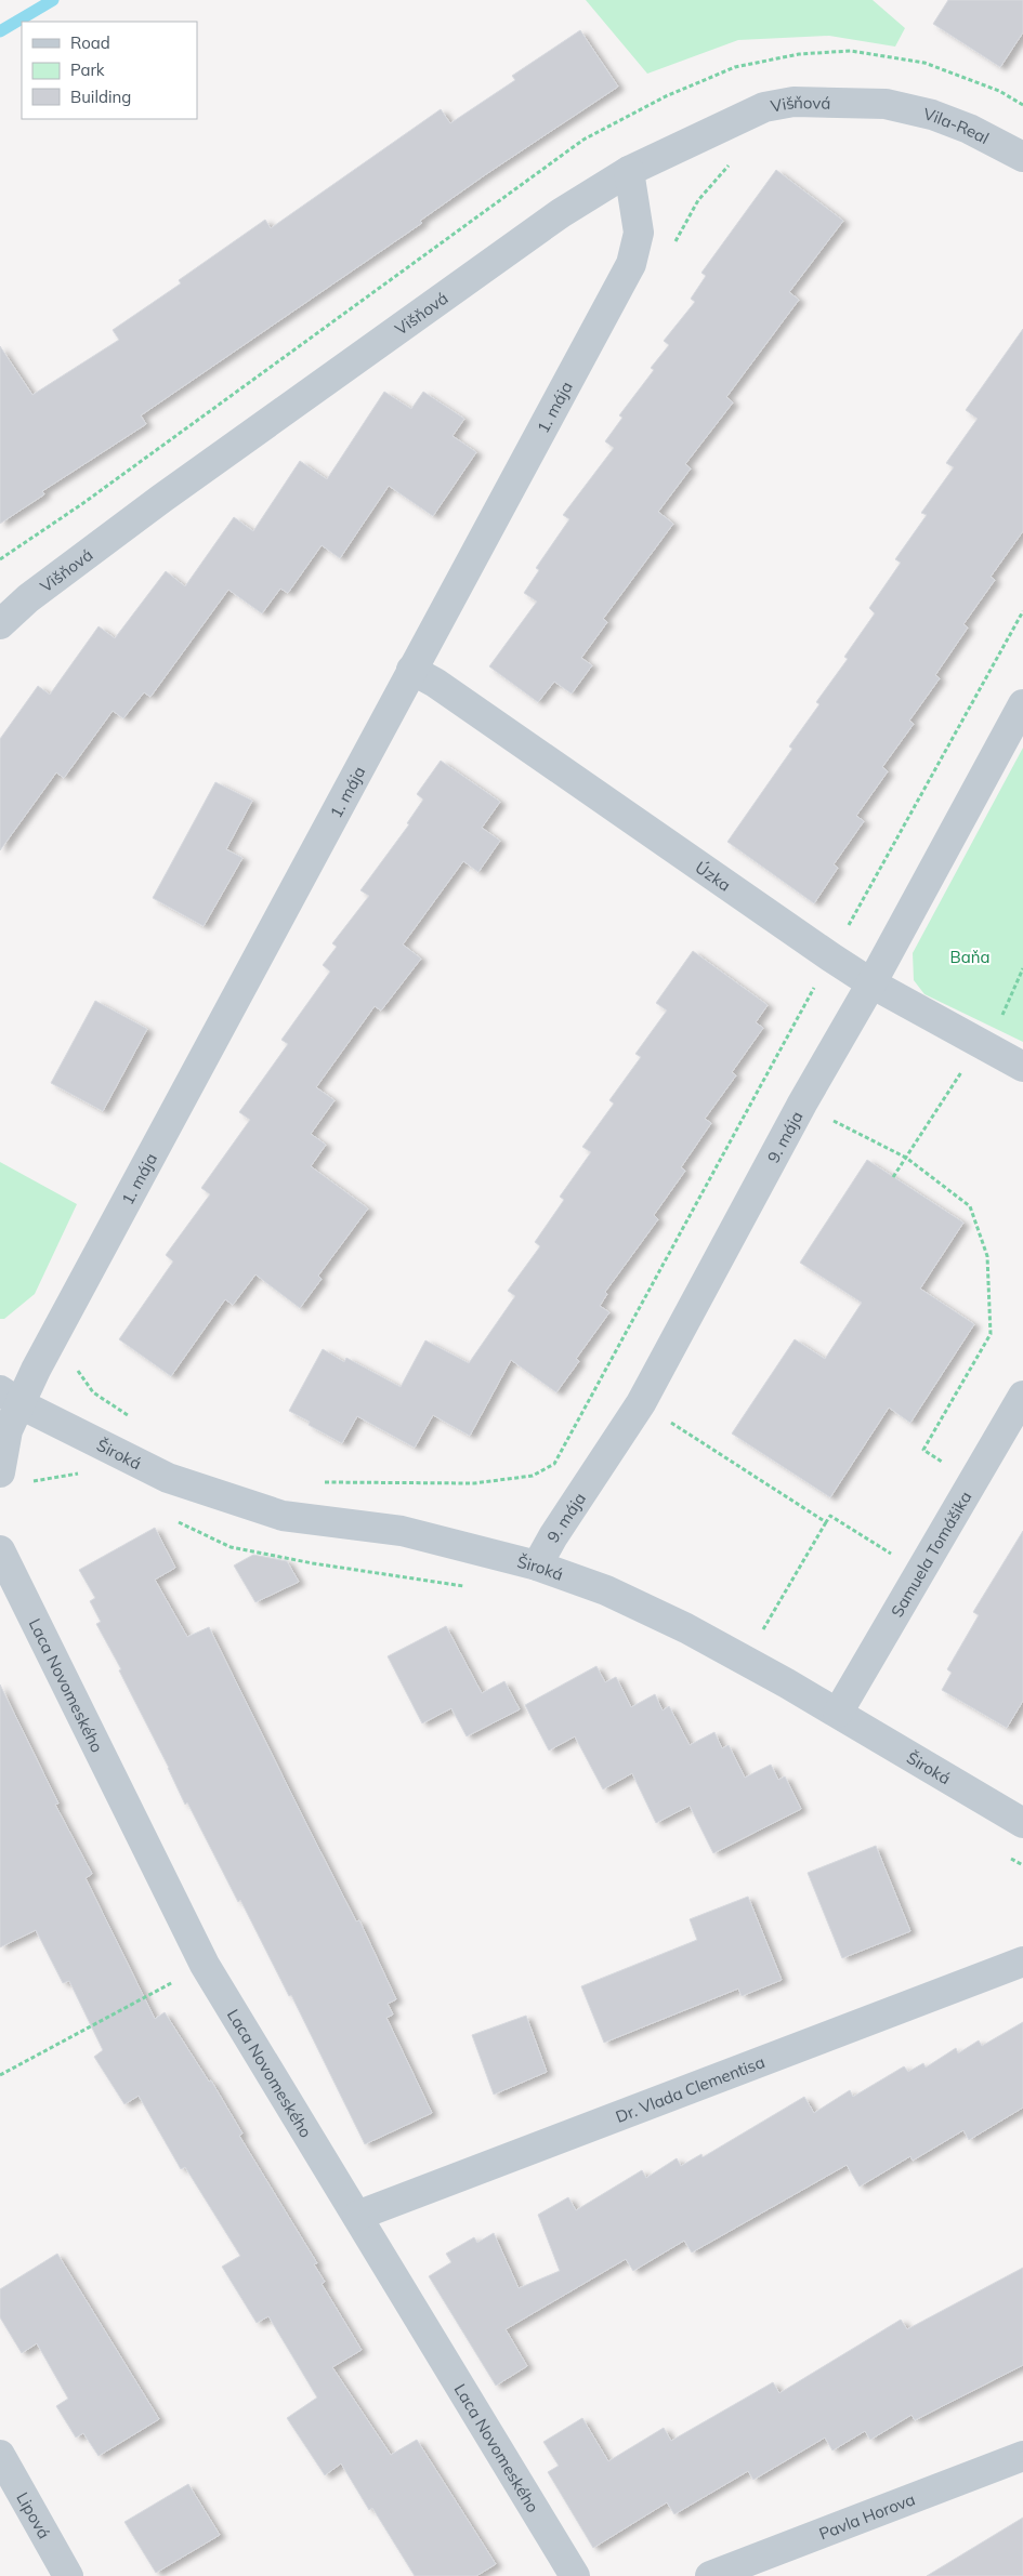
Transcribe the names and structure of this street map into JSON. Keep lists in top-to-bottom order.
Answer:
{
  "streets": {
    "street": [
      "Višňová",
      "Vila-Real",
      "1. mája",
      "Úzka",
      "9. mája",
      "Široká",
      "Samuela Tomášika",
      "Laca Novomeského",
      "Dr. Vlada Clementisa",
      "Lipová",
      "Pavla Horova"
    ]
  },
  "crossings": [
    ["Višňová", "Vila-Real"],
    ["Višňová", "1. mája"],
    ["1. mája", "Úzka"],
    ["1. mája", "Široká"],
    ["Úzka", "9. mája"],
    ["9. mája", "Široká"],
    ["Široká", "Samuela Tomášika"],
    ["Laca Novomeského", "Dr. Vlada Clementisa"]
  ],
  "parks": ["Baňa"],
  "legend": ["Road", "Park", "Building"]
}
